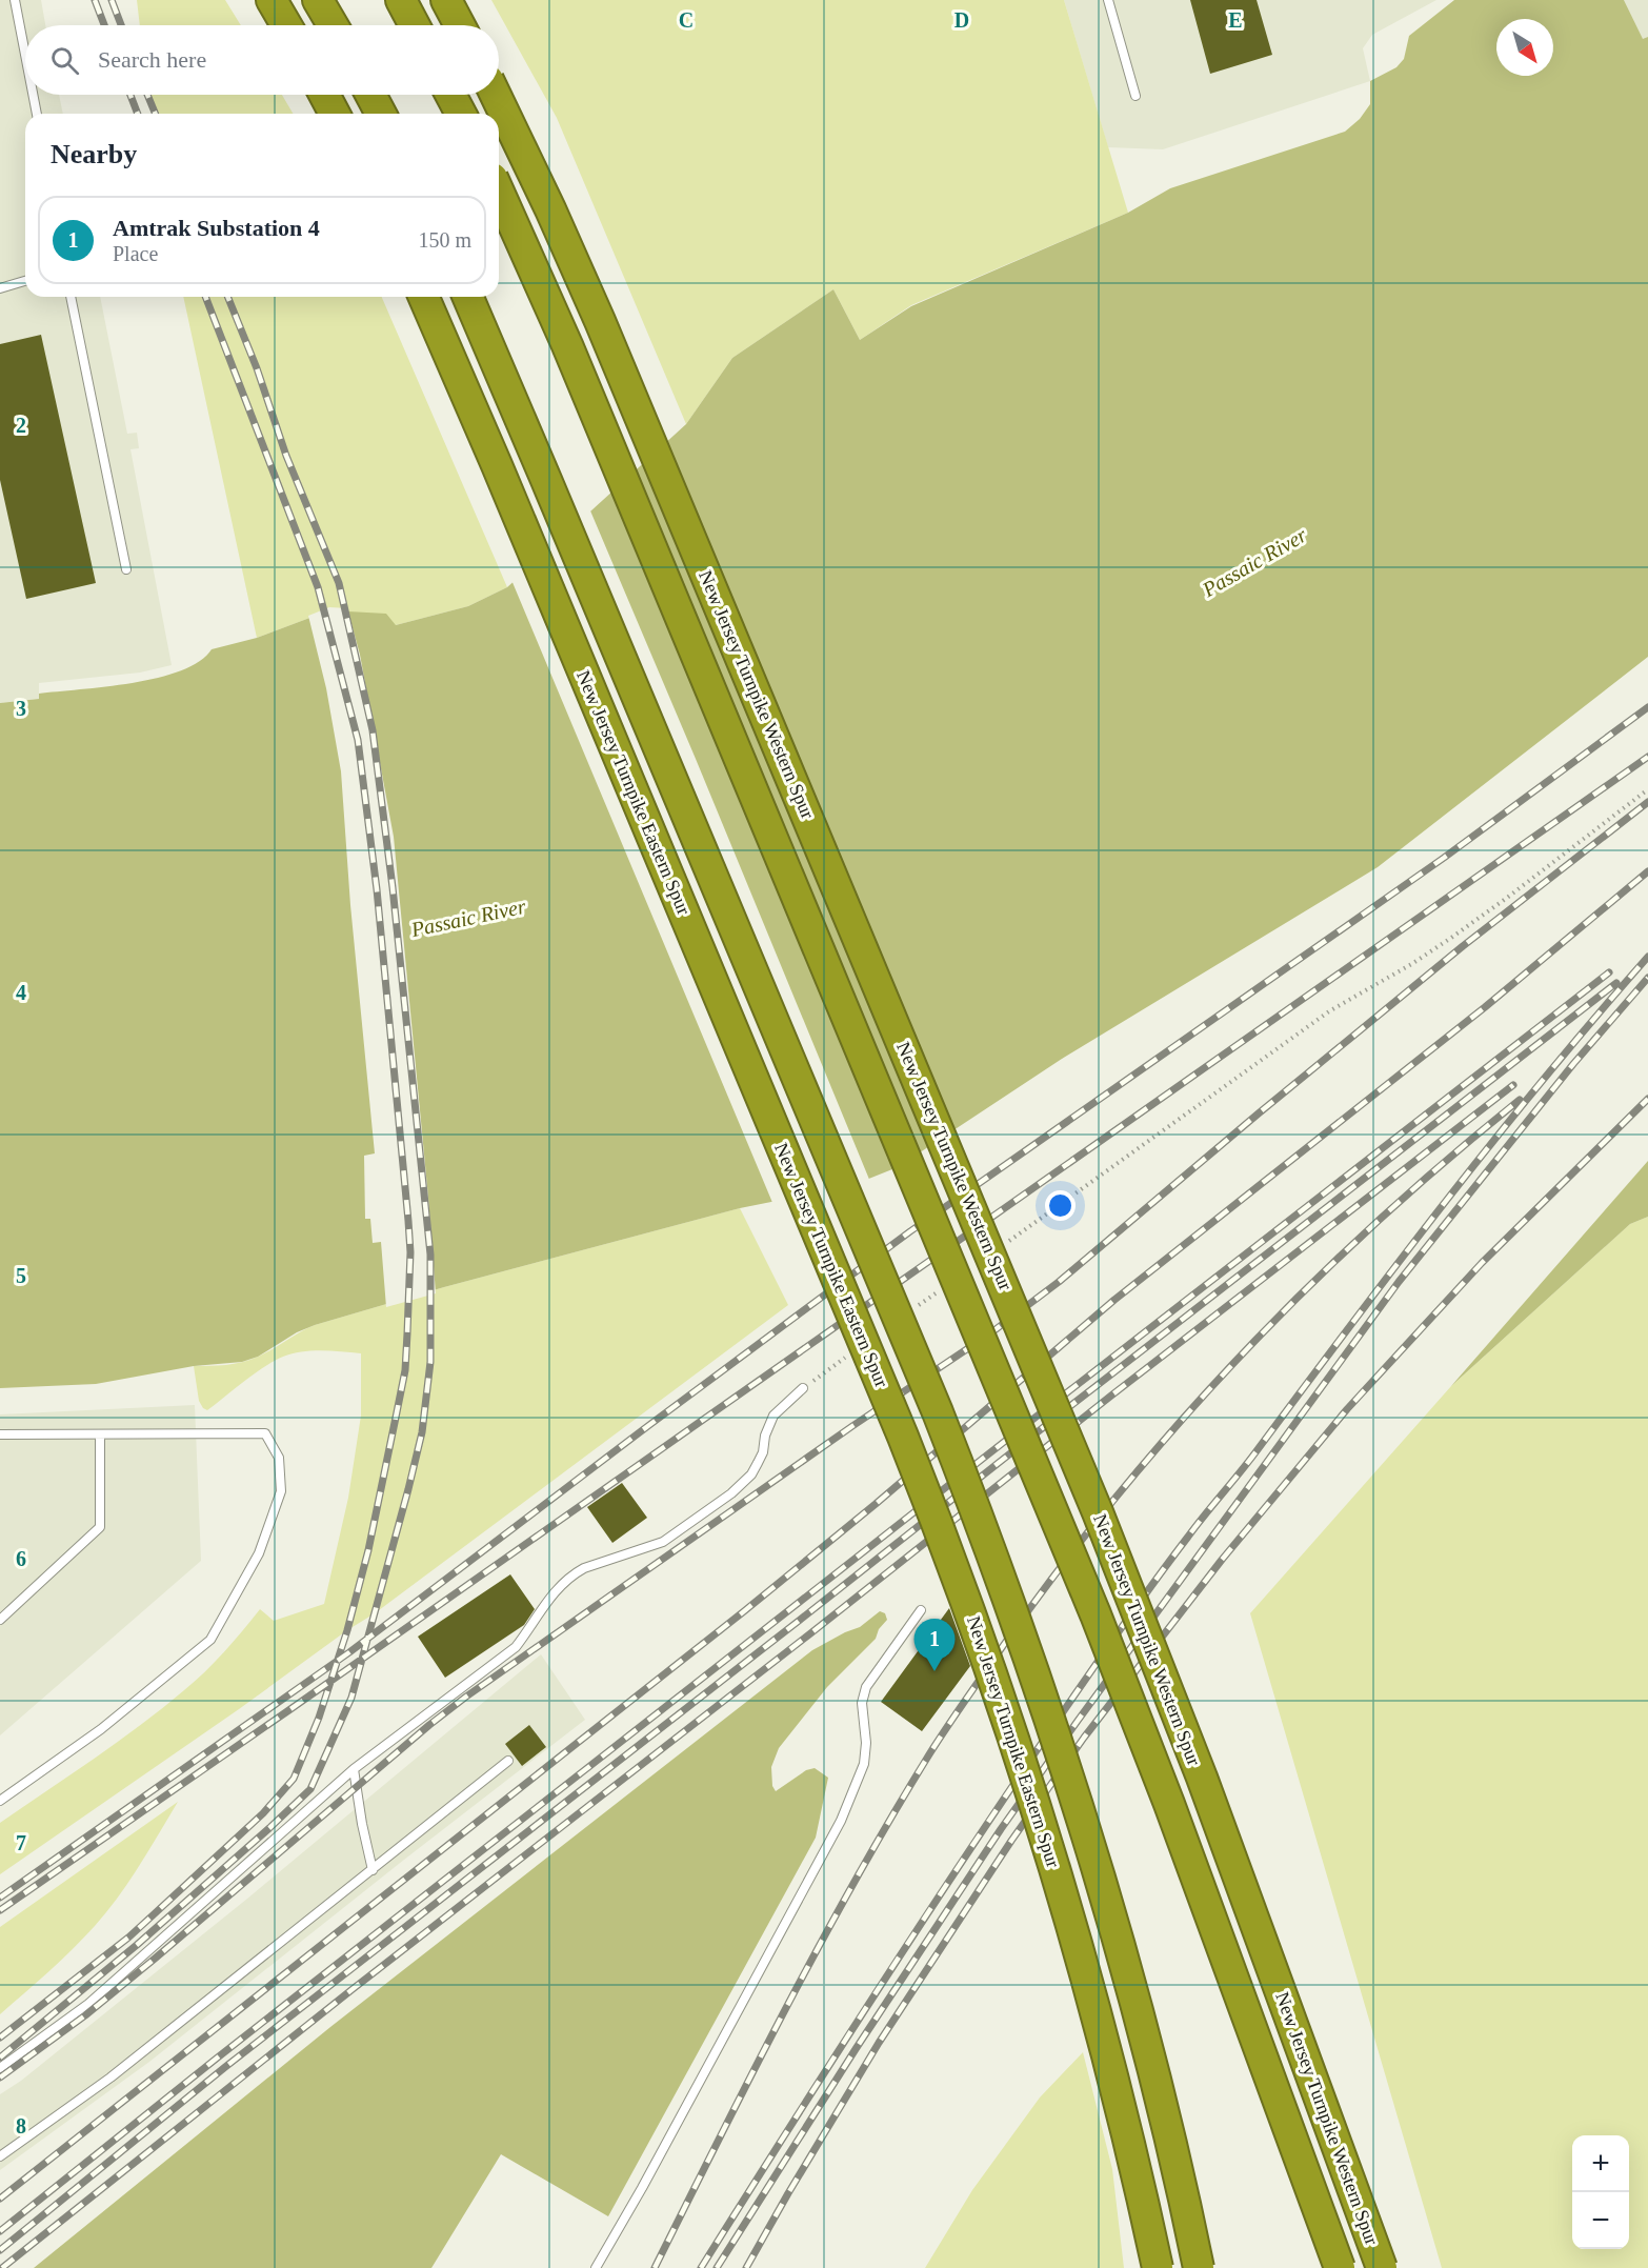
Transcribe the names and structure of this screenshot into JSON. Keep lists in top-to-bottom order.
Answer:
{
  "streets": {
    "highway": ["New Jersey Turnpike Western Spur", "New Jersey Turnpike Eastern Spur"]
  },
  "water": ["Passaic River"],
  "north": "bottom right",
  "page": {
    "search": "Search here",
    "heading": "Nearby",
    "list": [
      {
        "mark": "1",
        "name": "Amtrak Substation 4",
        "note": "Place",
        "value": "150 m"
      }
    ],
    "pins": "1",
    "map_buttons": ["+", "−"]
  },
  "grid": {
    "columns": ["C", "D", "E"],
    "rows": [
      "2",
      "3",
      "4",
      "5",
      "6",
      "7",
      "8"
    ]
  }
}
